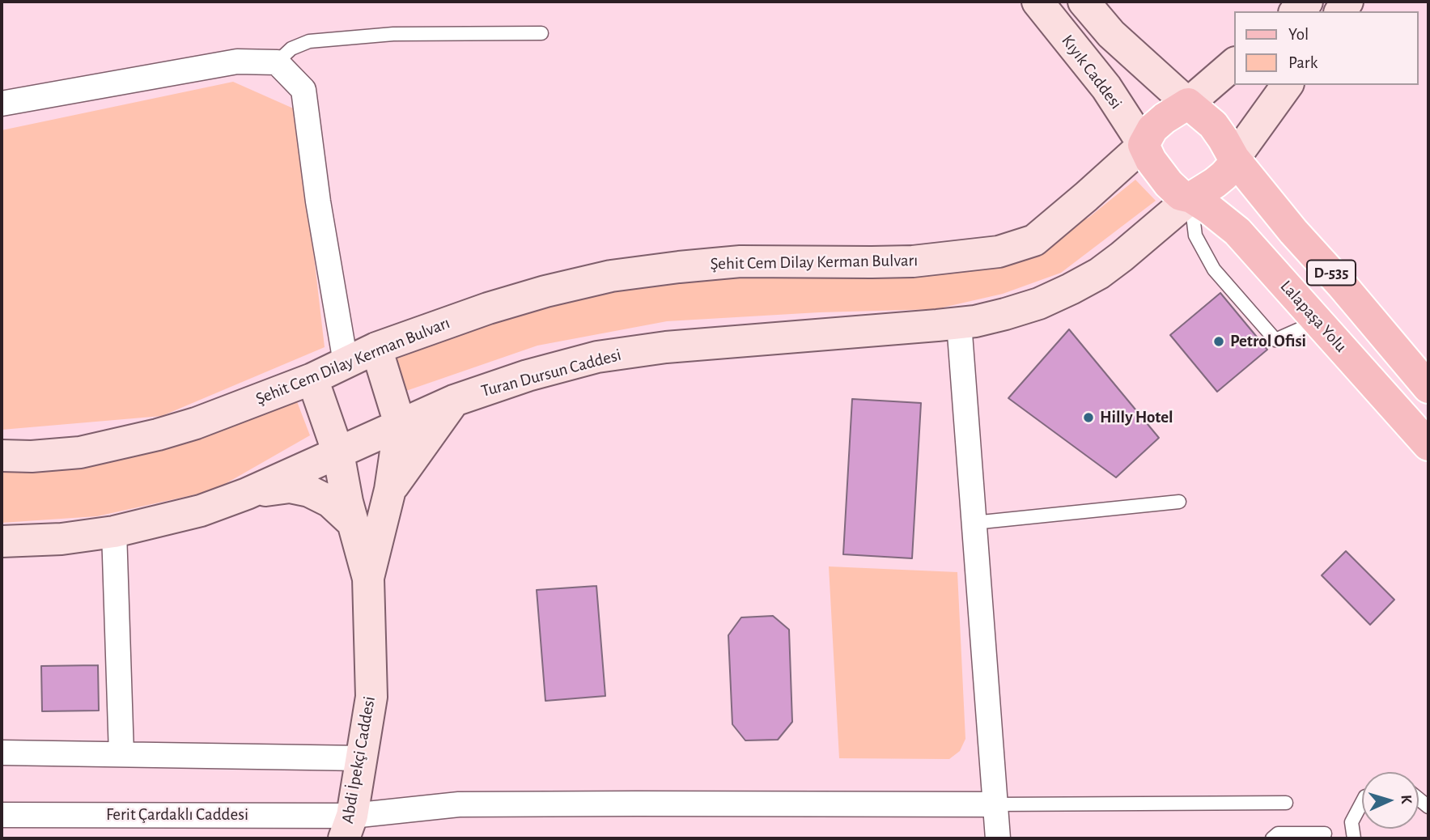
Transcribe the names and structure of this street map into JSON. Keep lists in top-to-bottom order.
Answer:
{
  "streets": {
    "main road": [
      "Kıyık Caddesi",
      "Şehit Cem Dilay Kerman Bulvarı",
      "D-535",
      "Lalapaşa Yolu",
      "Turan Dursun Caddesi",
      "Abdi İpekçi Caddesi"
    ],
    "street": ["Ferit Çardaklı Caddesi"]
  },
  "crossings": [
    ["Kıyık Caddesi", "Şehit Cem Dilay Kerman Bulvarı"],
    ["Kıyık Caddesi", "D-535"],
    ["Kıyık Caddesi", "Lalapaşa Yolu"],
    ["Kıyık Caddesi", "Turan Dursun Caddesi"],
    ["Şehit Cem Dilay Kerman Bulvarı", "D-535"],
    ["Şehit Cem Dilay Kerman Bulvarı", "Lalapaşa Yolu"],
    ["Şehit Cem Dilay Kerman Bulvarı", "Turan Dursun Caddesi"],
    ["D-535", "Lalapaşa Yolu"],
    ["D-535", "Turan Dursun Caddesi"],
    ["Lalapaşa Yolu", "Turan Dursun Caddesi"],
    ["Abdi İpekçi Caddesi", "Ferit Çardaklı Caddesi"]
  ],
  "places": ["Petrol Ofisi", "Hilly Hotel"],
  "legend": ["Yol", "Park"],
  "north": "right"
}
